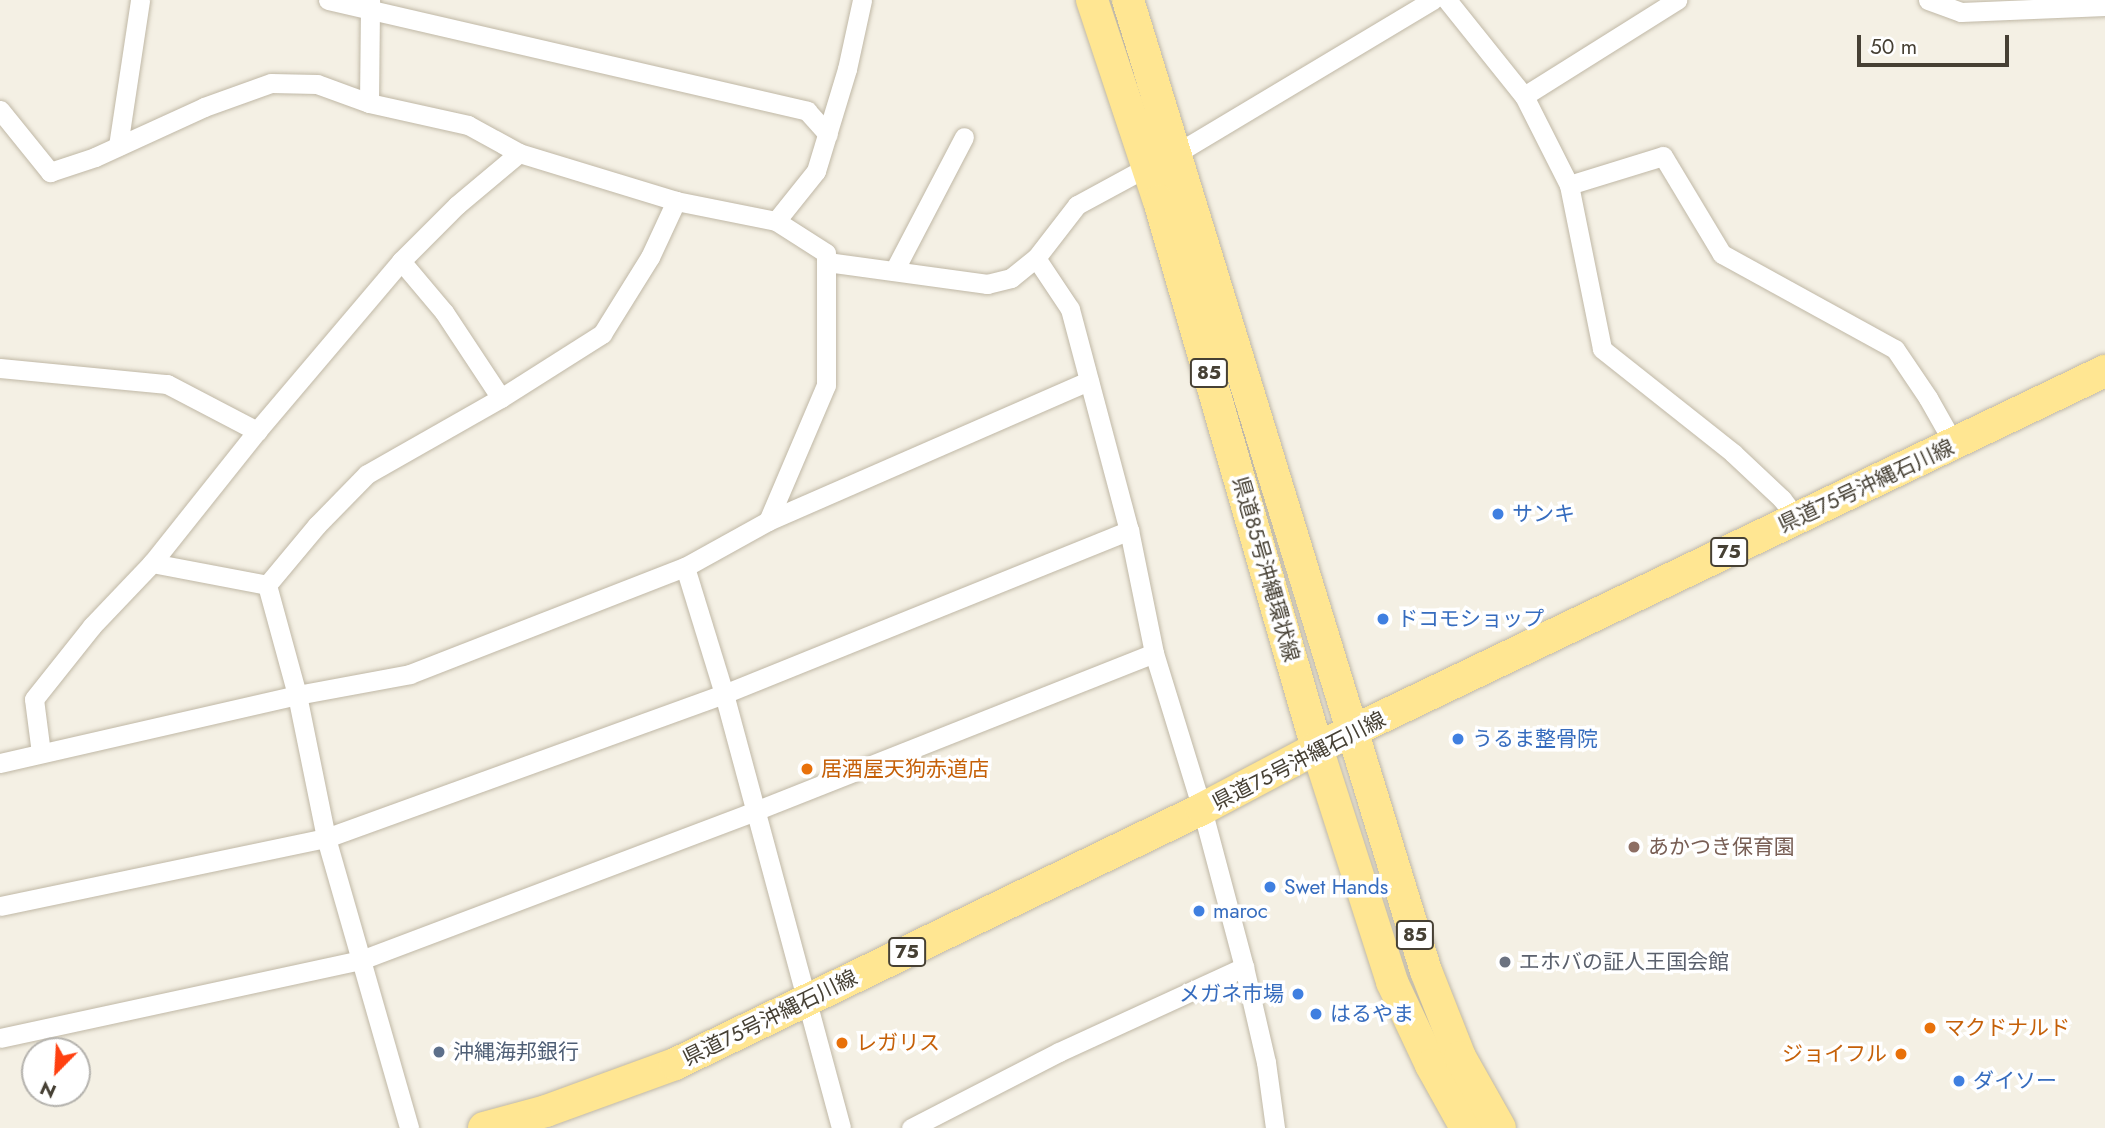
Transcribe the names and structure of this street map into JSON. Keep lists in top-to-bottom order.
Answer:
{
  "streets": {
    "main road": [
      "85",
      "県道75号沖縄石川線",
      "75",
      "県道85号沖縄環状線"
    ]
  },
  "crossings": [
    ["県道75号沖縄石川線", "県道85号沖縄環状線"]
  ],
  "places": [
    "サンキ",
    "ドコモショップ",
    "うるま整骨院",
    "居酒屋天狗赤道店",
    "あかつき保育園",
    "Swet Hands",
    "maroc",
    "エホバの証人王国会館",
    "メガネ市場",
    "はるやま",
    "マクドナルド",
    "レガリス",
    "沖縄海邦銀行",
    "ジョイフル",
    "ダイソー"
  ],
  "scale_bar": "50 m",
  "north": "bottom left"
}
